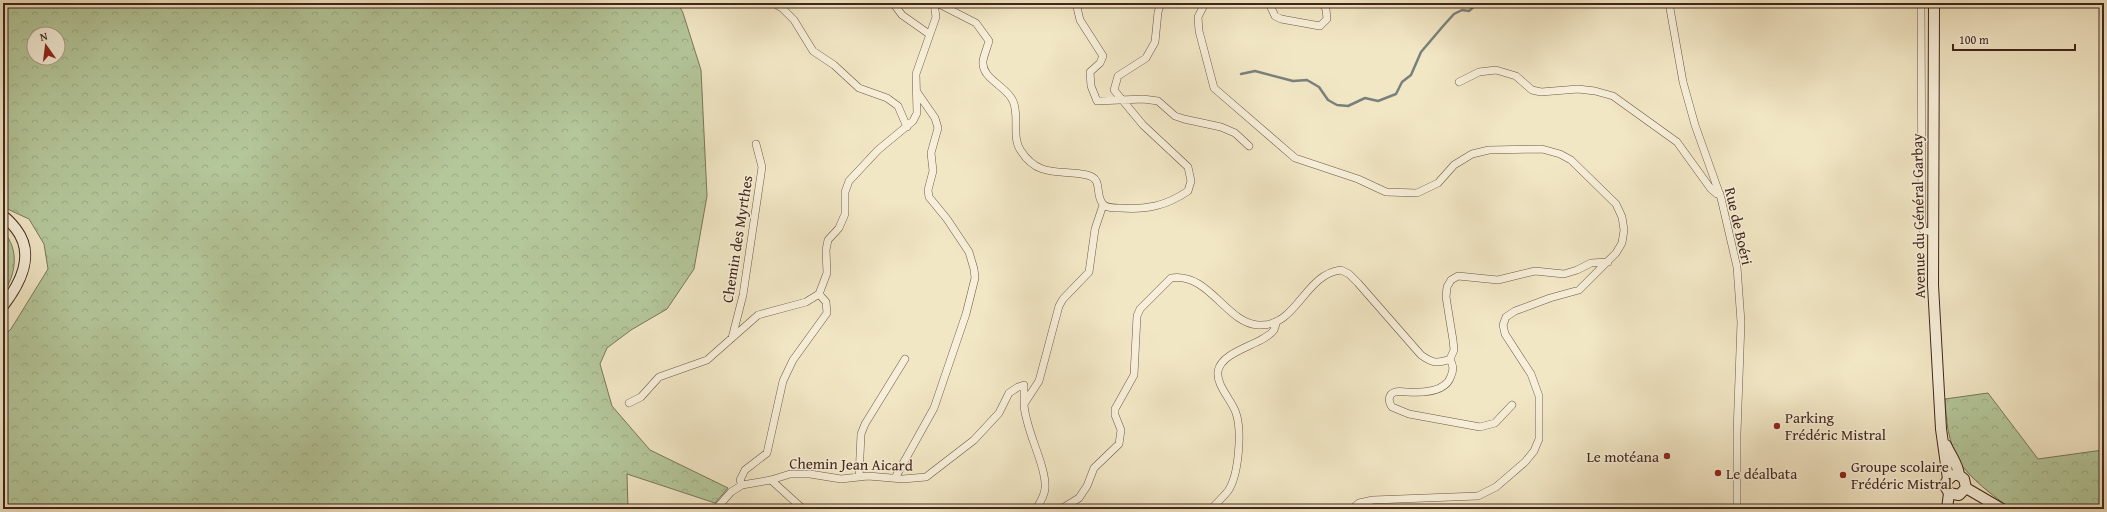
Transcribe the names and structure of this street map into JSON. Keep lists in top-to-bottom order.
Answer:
{
  "streets": {
    "main road": ["Avenue du Général Garbay"],
    "street": ["Rue de Boéri", "Chemin des Myrthes", "Chemin Jean Aicard"]
  },
  "places": [
    "Parking Frédéric Mistral",
    "Le motéana",
    "Le déalbata",
    "Groupe scolaire Frédéric Mistral"
  ],
  "scale_bar": "100 m",
  "north": "top"
}
